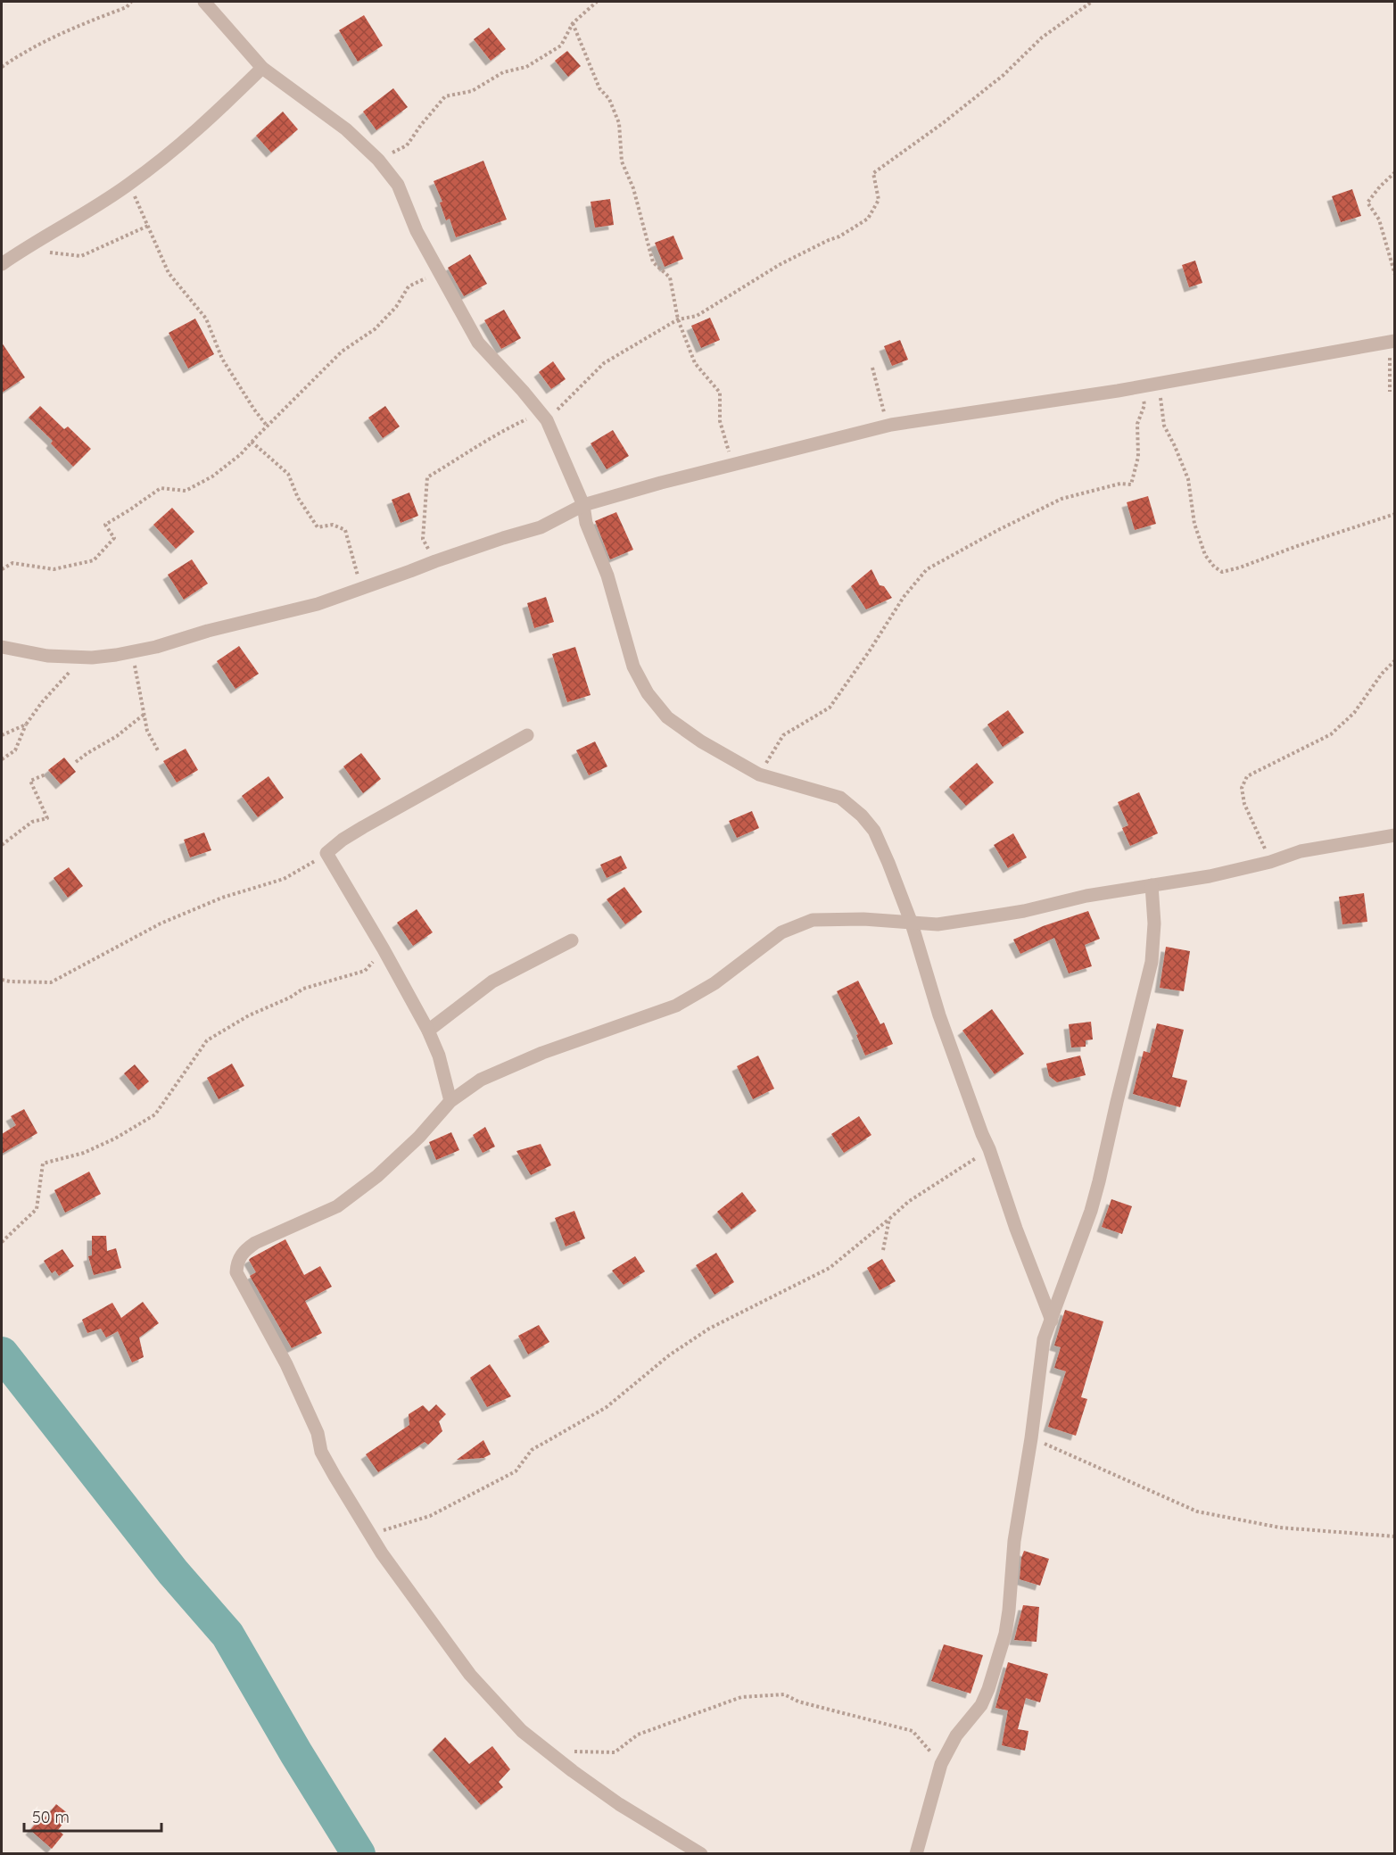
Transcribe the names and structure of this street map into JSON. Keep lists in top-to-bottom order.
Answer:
{
  "scale_bar": "50 m"
}
